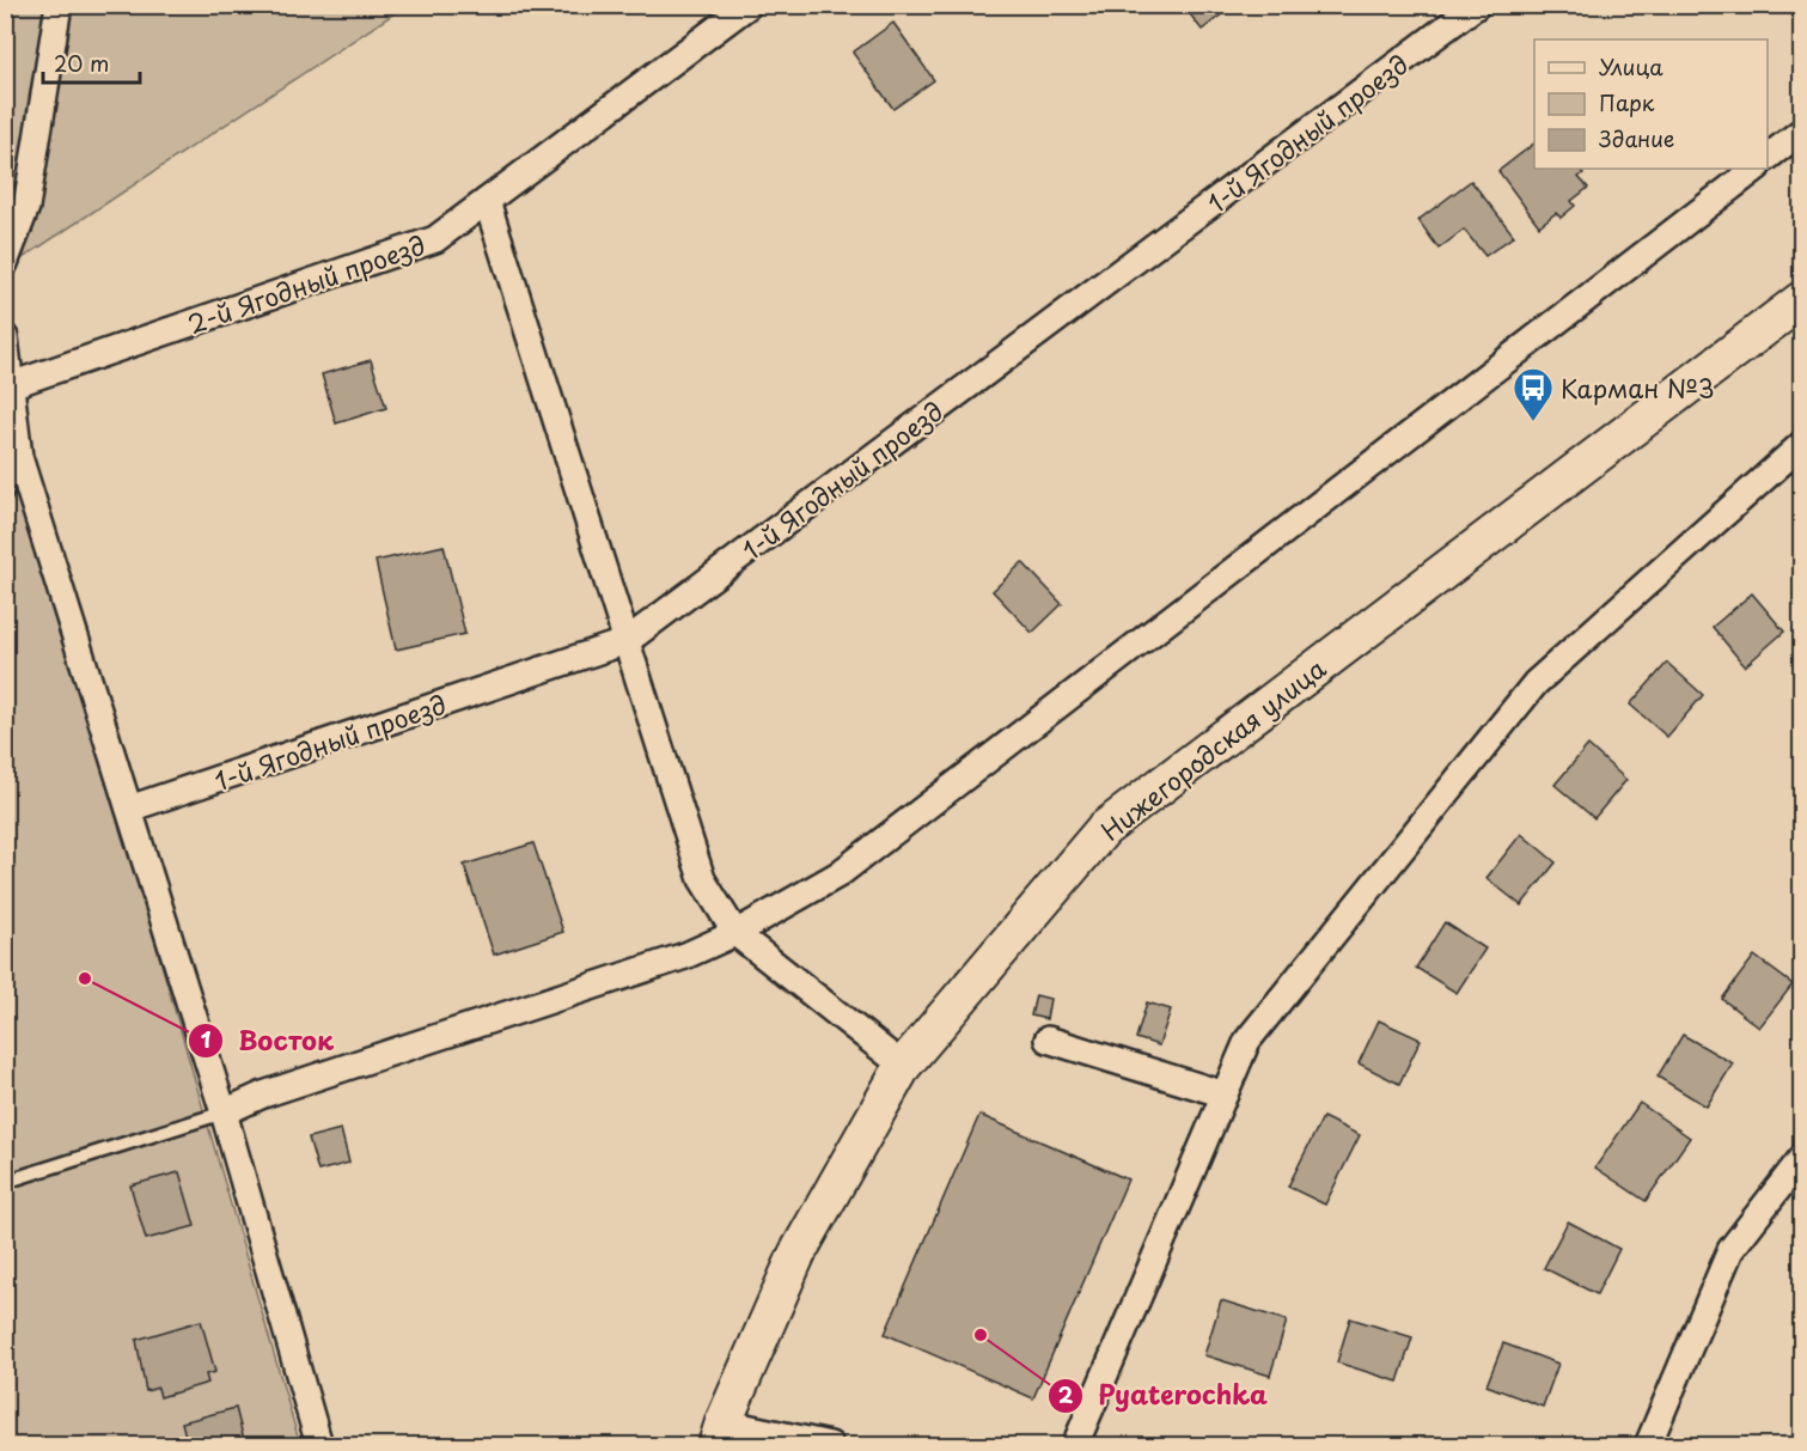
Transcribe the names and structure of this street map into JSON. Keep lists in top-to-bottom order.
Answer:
{
  "streets": {
    "street": ["1-й Ягодный проезд", "2-й Ягодный проезд", "Нижегородская улица"]
  },
  "places": {
    "bus stop": ["Карман №3"],
    "other": ["Восток", "Pyaterochka"]
  },
  "legend": ["Улица", "Парк", "Здание"],
  "scale_bar": "20 m"
}
